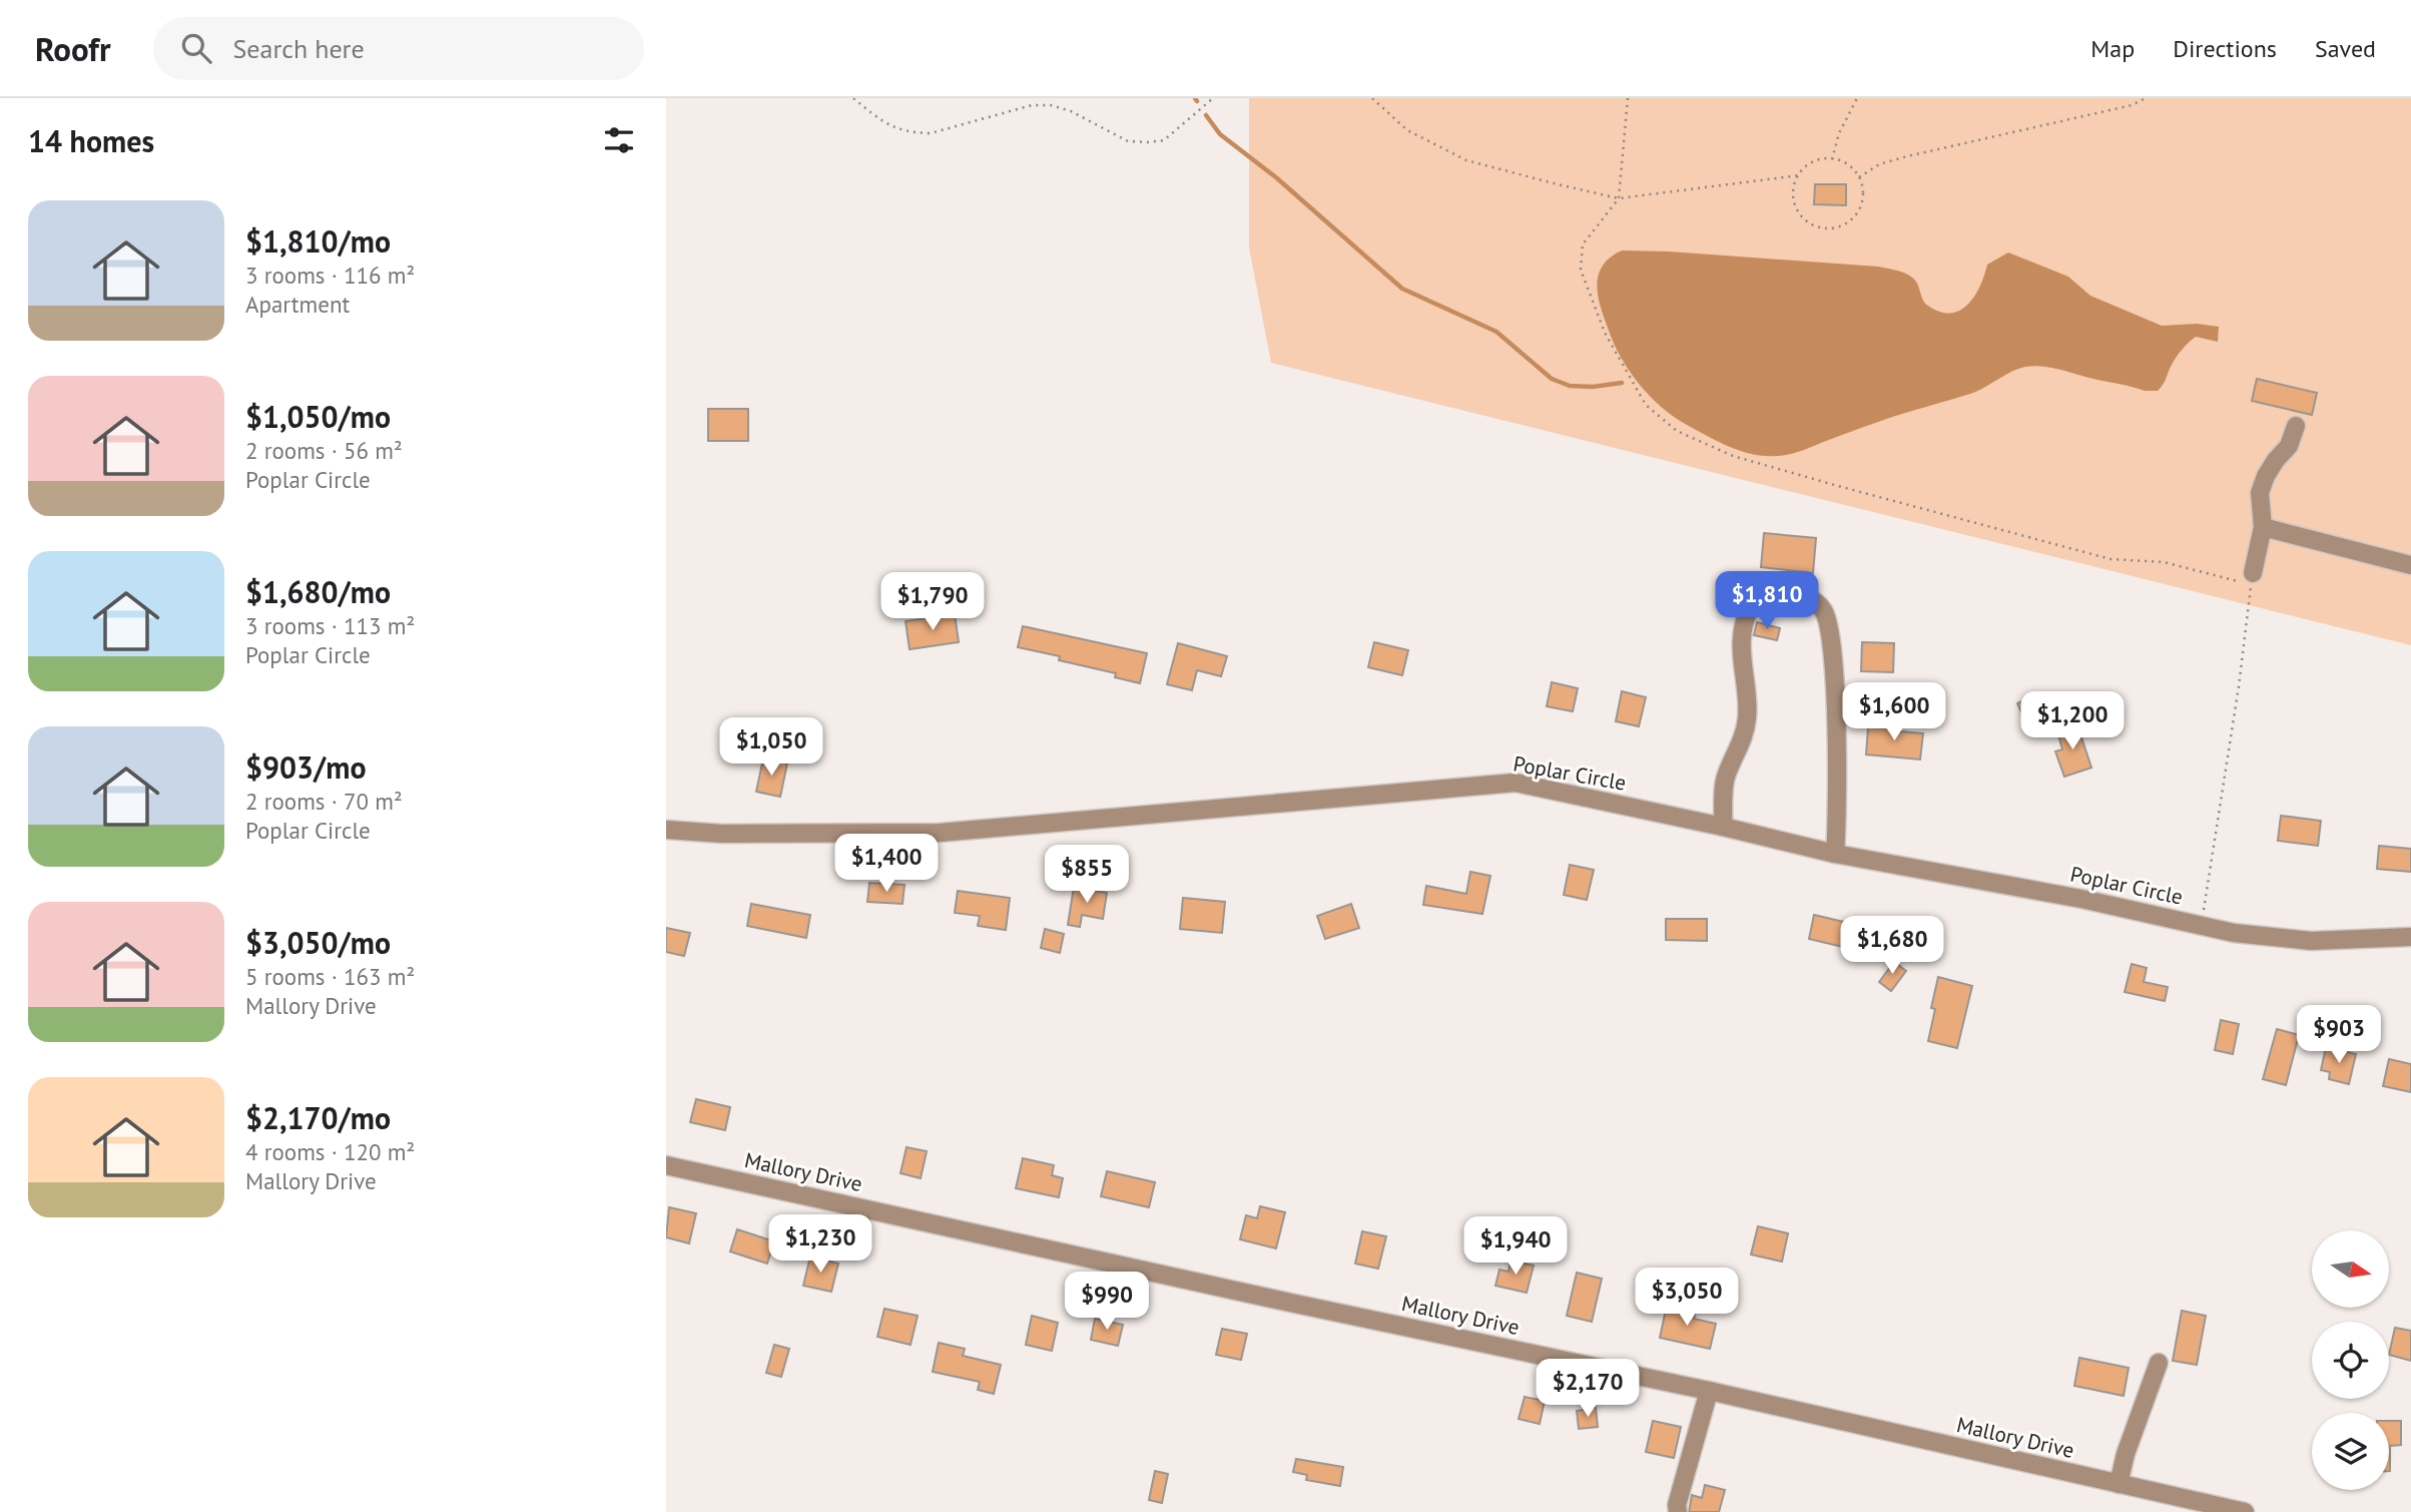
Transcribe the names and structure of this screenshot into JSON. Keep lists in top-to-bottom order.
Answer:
{
  "streets": {
    "street": ["Poplar Circle", "Mallory Drive"]
  },
  "north": "right",
  "page": {
    "header": "Roofr",
    "search": "Search here",
    "nav": ["Map", "Directions", "Saved"],
    "heading": "14 homes",
    "list": [
      {
        "name": "$1,810/mo",
        "note": "3 rooms · 116 m² · Apartment"
      },
      {
        "name": "$1,050/mo",
        "note": "2 rooms · 56 m² · Poplar Circle"
      },
      {
        "name": "$1,680/mo",
        "note": "3 rooms · 113 m² · Poplar Circle"
      },
      {
        "name": "$903/mo",
        "note": "2 rooms · 70 m² · Poplar Circle"
      },
      {
        "name": "$3,050/mo",
        "note": "5 rooms · 163 m² · Mallory Drive"
      },
      {
        "name": "$2,170/mo",
        "note": "4 rooms · 120 m² · Mallory Drive"
      }
    ],
    "price": [
      "$1,810",
      "$1,790",
      "$1,600",
      "$1,200",
      "$1,050",
      "$1,400",
      "$855",
      "$1,680",
      "$903",
      "$1,230",
      "$1,940",
      "$3,050",
      "$990",
      "$2,170"
    ]
  }
}
